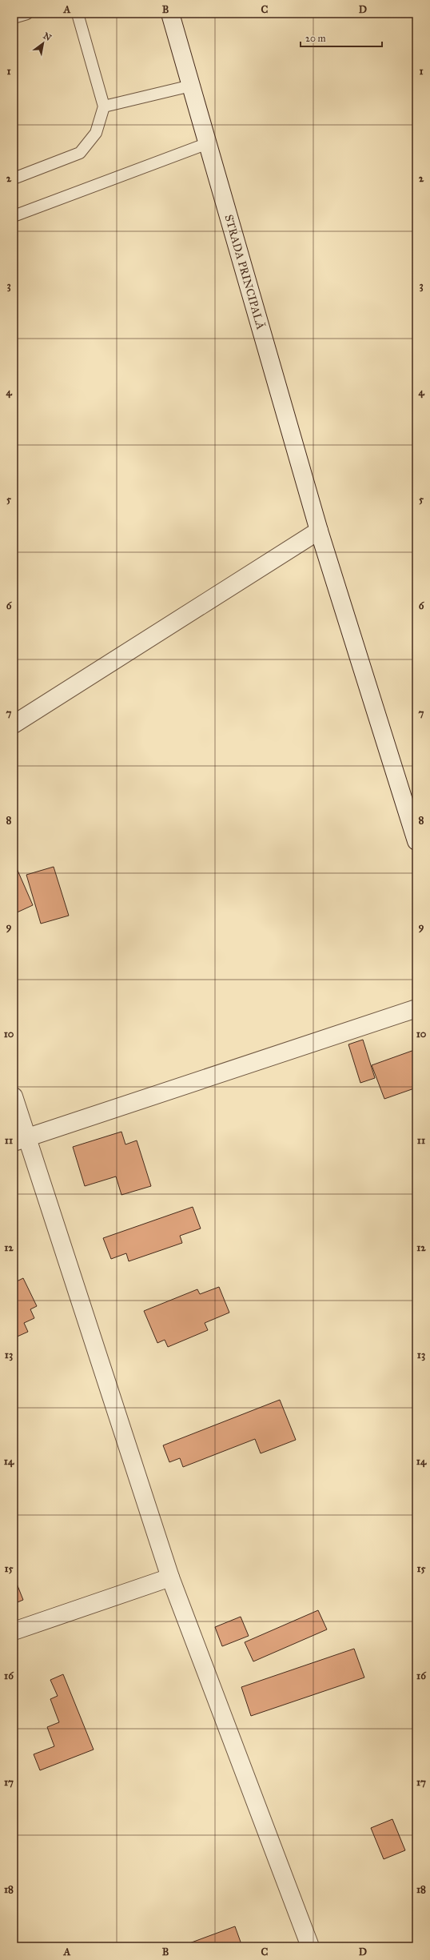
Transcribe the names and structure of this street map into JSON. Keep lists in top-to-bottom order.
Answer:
{
  "streets": {
    "street": ["STRADA PRINCIPALĂ"]
  },
  "scale_bar": "20 m",
  "north": "top right",
  "grid": {
    "columns": [
      "A",
      "B",
      "C",
      "D"
    ],
    "rows": [
      "1",
      "2",
      "3",
      "4",
      "5",
      "6",
      "7",
      "8",
      "9",
      "10",
      "11",
      "12",
      "13",
      "14",
      "15",
      "16",
      "17",
      "18"
    ]
  }
}
